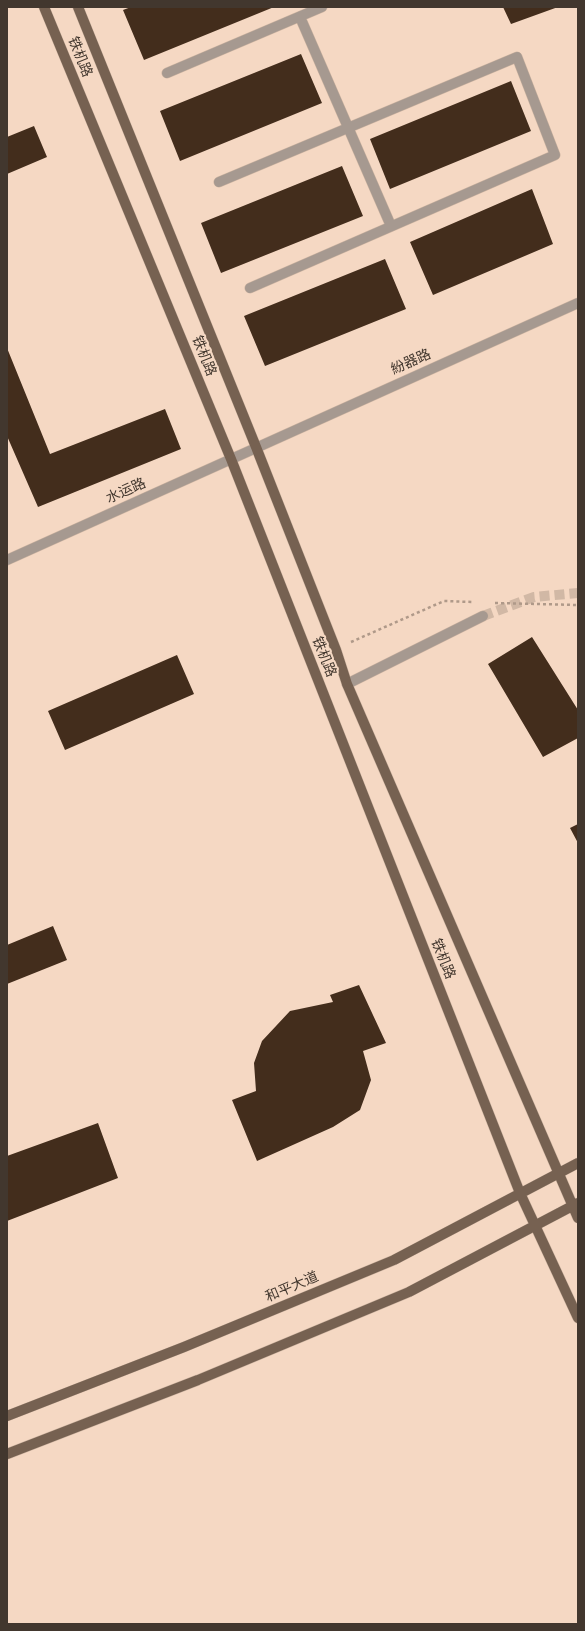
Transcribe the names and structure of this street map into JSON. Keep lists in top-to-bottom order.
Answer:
{
  "streets": {
    "main road": ["铁机路", "和平大道"],
    "street": ["紛器路", "水运路"]
  },
  "crossings": [
    ["铁机路", "紛器路"],
    ["铁机路", "水运路"],
    ["铁机路", "和平大道"],
    ["紛器路", "水运路"]
  ]
}
